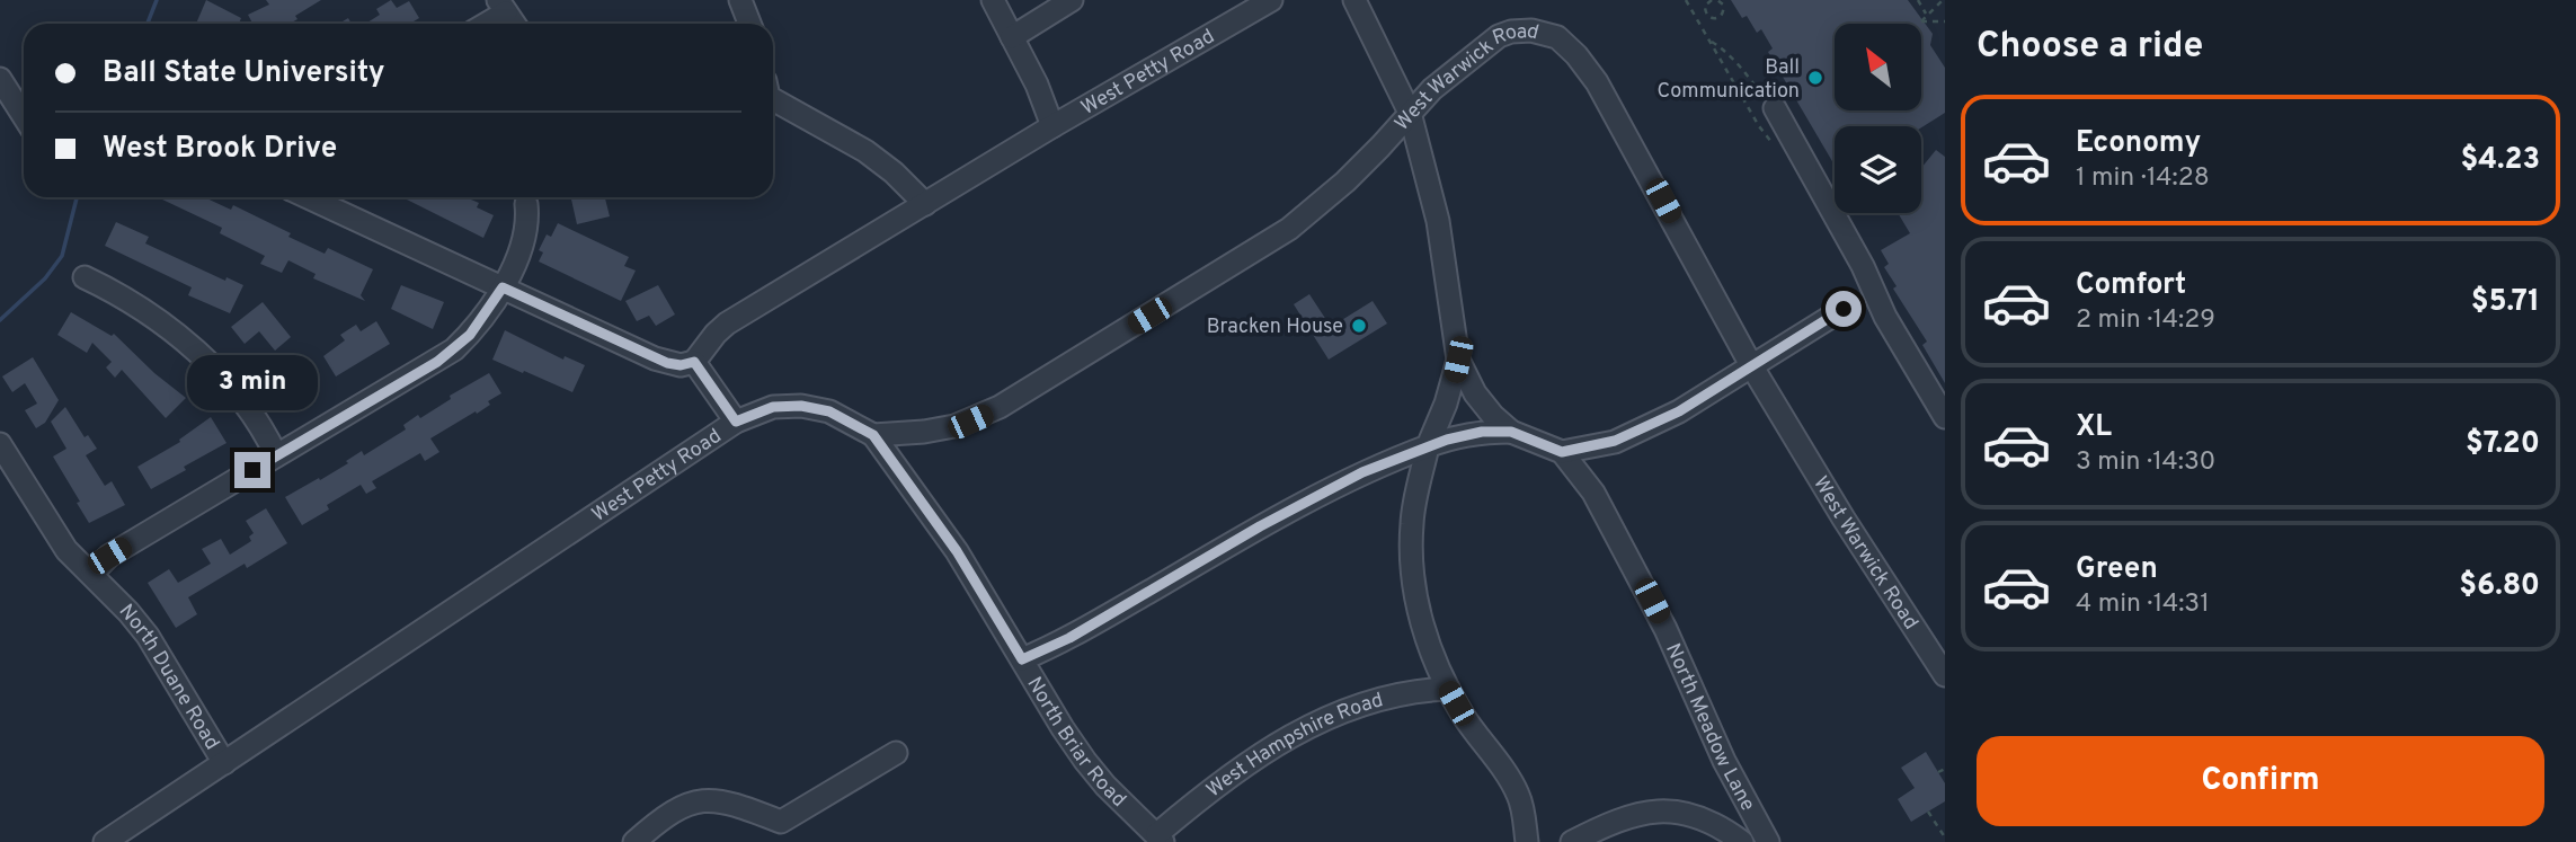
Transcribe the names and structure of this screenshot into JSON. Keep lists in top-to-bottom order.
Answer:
{
  "streets": {
    "street": [
      "West Petty Road",
      "West Warwick Road",
      "North Duane Road",
      "North Meadow Lane",
      "North Briar Road",
      "West Hampshire Road"
    ]
  },
  "crossings": [
    ["West Petty Road", "North Duane Road"],
    ["West Warwick Road", "North Meadow Lane"],
    ["West Warwick Road", "North Briar Road"],
    ["North Briar Road", "West Hampshire Road"]
  ],
  "places": ["Ball Communication", "Bracken House"],
  "north": "top left",
  "page": {
    "heading": "Choose a ride",
    "banner": ["Ball State University", "West Brook Drive"],
    "list": [
      {
        "name": "Economy",
        "note": "1 min · 14:28",
        "value": "$4.23"
      },
      {
        "name": "Comfort",
        "note": "2 min · 14:29",
        "value": "$5.71"
      },
      {
        "name": "XL",
        "note": "3 min · 14:30",
        "value": "$7.20"
      },
      {
        "name": "Green",
        "note": "4 min · 14:31",
        "value": "$6.80"
      }
    ],
    "bubble": "3 min",
    "buttons": "Confirm"
  }
}
